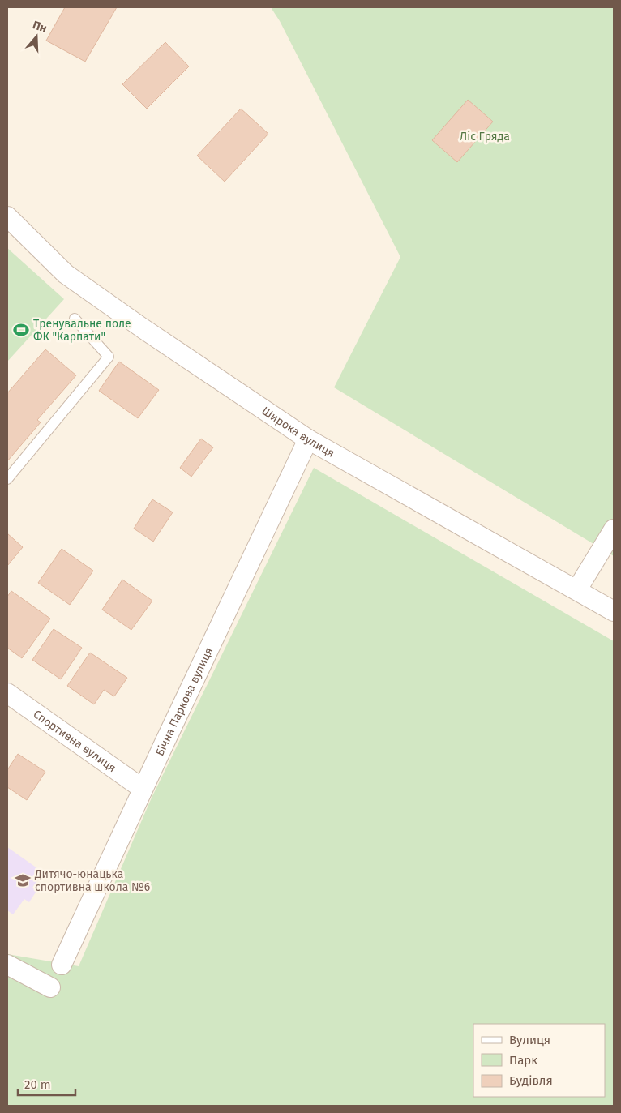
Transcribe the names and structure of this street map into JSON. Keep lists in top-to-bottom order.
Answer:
{
  "streets": {
    "street": ["Широка вулиця", "Бічна Паркова вулиця", "Спортивна вулиця"]
  },
  "crossings": [
    ["Широка вулиця", "Бічна Паркова вулиця"],
    ["Бічна Паркова вулиця", "Спортивна вулиця"]
  ],
  "parks": ["Ліс Гряда"],
  "places": {
    "sports": ["Тренувальне поле ФК \"Карпати\""],
    "school or university": ["Дитячо-юнацька спортивна школа №6"]
  },
  "legend": ["Вулиця", "Парк", "Будівля"],
  "scale_bar": "20 m",
  "north": "top"
}
